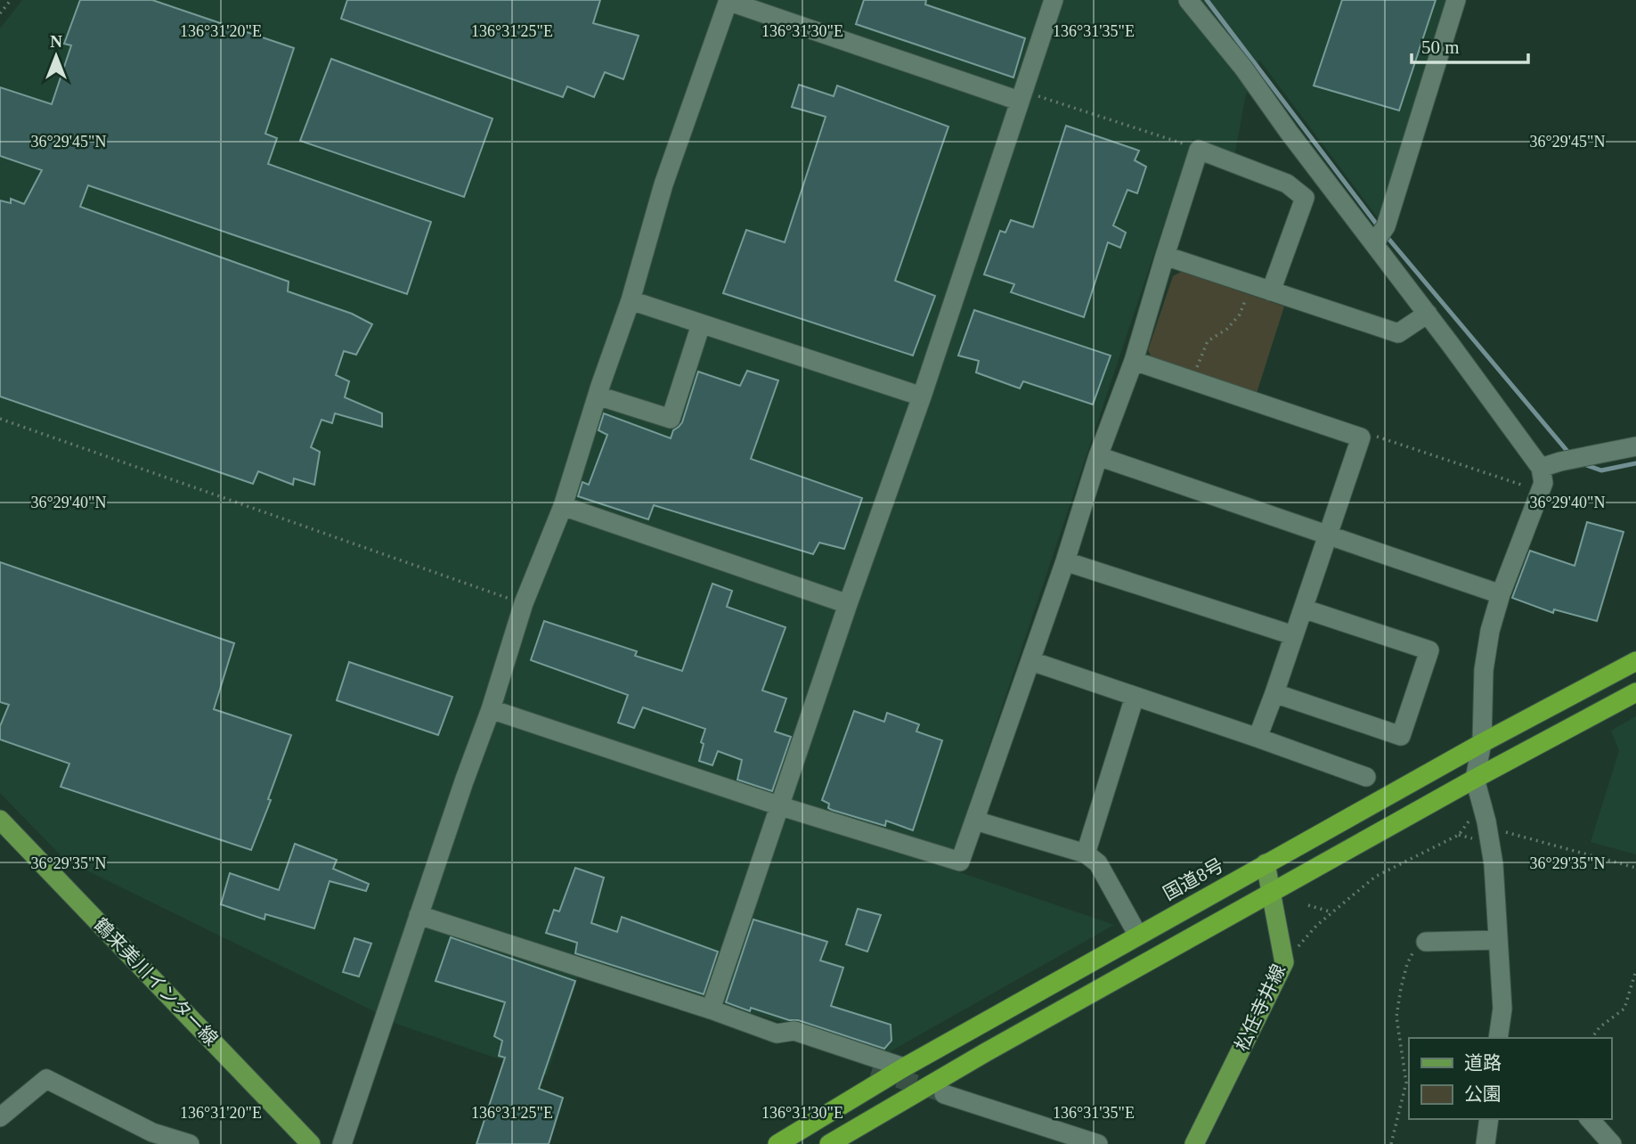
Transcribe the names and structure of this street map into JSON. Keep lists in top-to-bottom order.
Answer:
{
  "streets": {
    "highway": ["国道8号"],
    "main road": ["鶴来美川インター線", "松任寺井線"]
  },
  "crossings": [
    ["国道8号", "松任寺井線"]
  ],
  "legend": ["道路", "公園"],
  "scale_bar": "50 m",
  "north": "top",
  "coordinates": [
    "136°31'20\"E",
    "136°31'25\"E",
    "136°31'30\"E",
    "136°31'35\"E",
    "36°29'45\"N",
    "36°29'40\"N",
    "36°29'35\"N"
  ]
}
